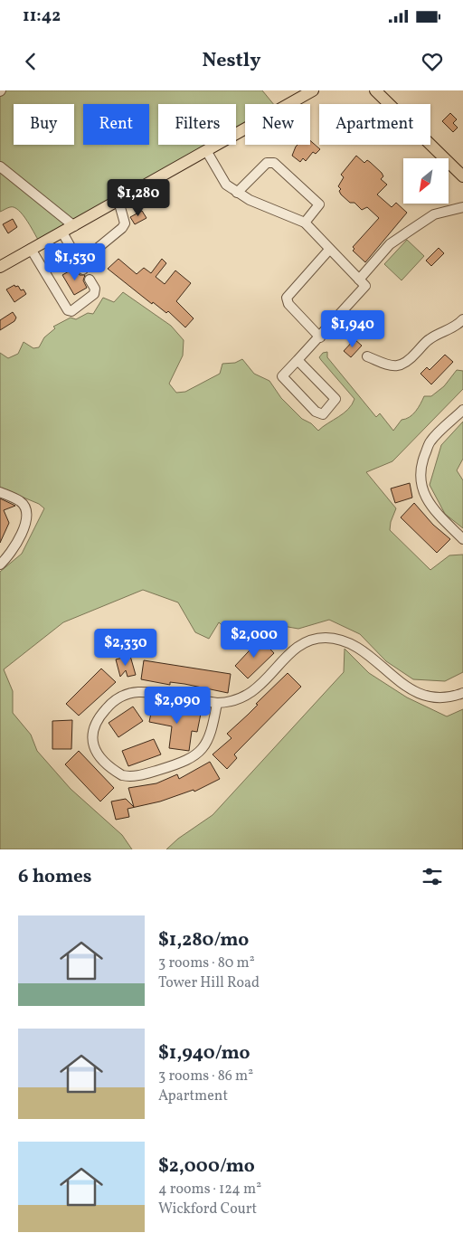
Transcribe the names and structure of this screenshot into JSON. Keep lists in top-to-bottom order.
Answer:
{
  "north": "bottom left",
  "page": {
    "status": "11:42",
    "header": "Nestly",
    "chip": [
      "Buy",
      "Rent",
      "Filters",
      "New",
      "Apartment"
    ],
    "price": [
      "$1,280",
      "$1,530",
      "$1,940",
      "$2,000",
      "$2,330",
      "$2,090"
    ],
    "heading": "6 homes",
    "list": [
      {
        "name": "$1,280/mo",
        "note": "3 rooms · 80 m² · Tower Hill Road"
      },
      {
        "name": "$1,940/mo",
        "note": "3 rooms · 86 m² · Apartment"
      },
      {
        "name": "$2,000/mo",
        "note": "4 rooms · 124 m² · Wickford Court"
      }
    ]
  }
}
